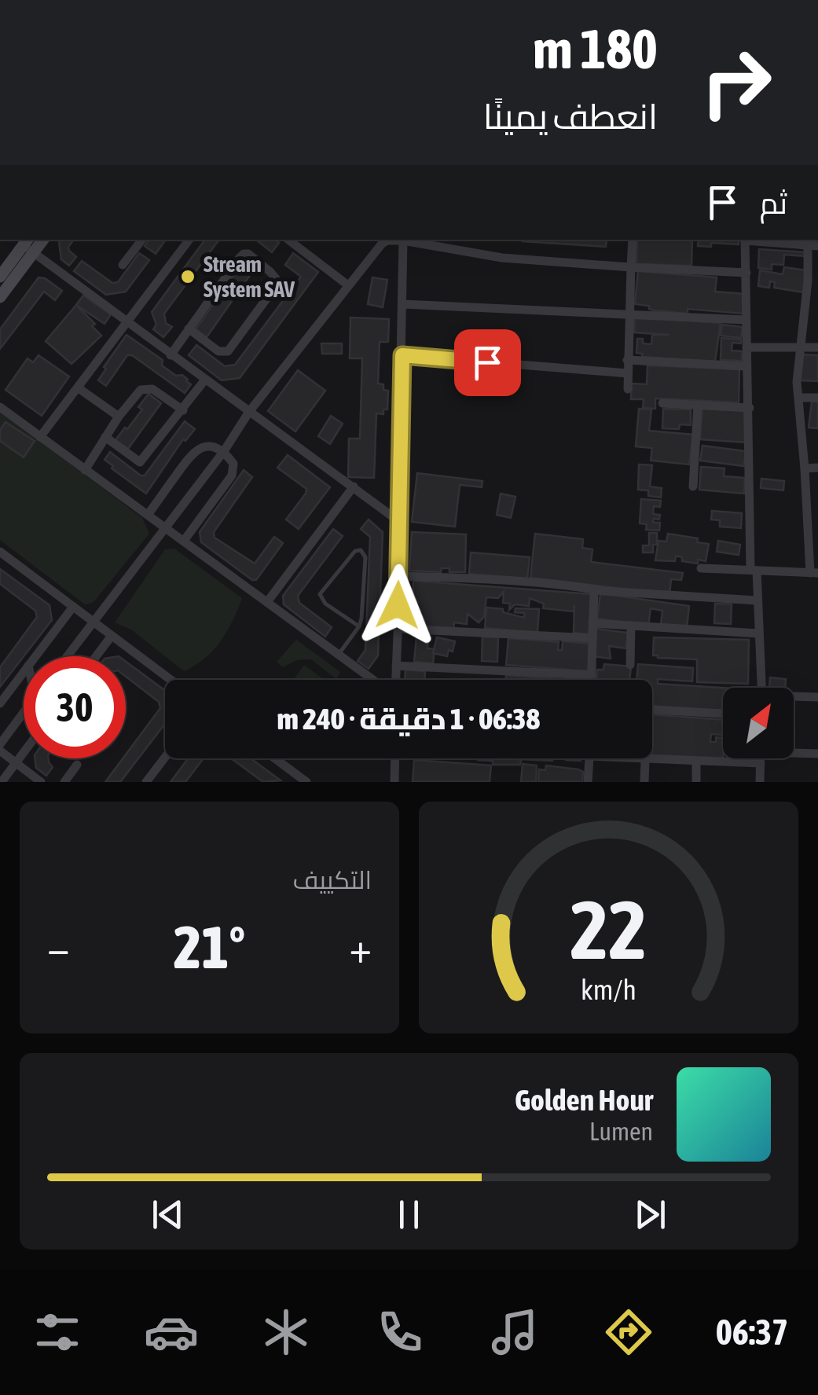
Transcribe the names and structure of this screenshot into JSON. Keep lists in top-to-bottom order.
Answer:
{
  "places": ["Stream System SAV"],
  "north": "top right",
  "page": {
    "turn": ["180 m", "انعطف يمينًا"],
    "then": "ثم",
    "limit": "30",
    "trip": "06:38 · 1 دقيقة · 240 m",
    "tile": "التكييف",
    "heat": ["−", "21°", "+"],
    "song": ["Golden Hour", "Lumen"],
    "tabs": "06:37",
    "gauge": ["22", "km/h"]
  }
}
